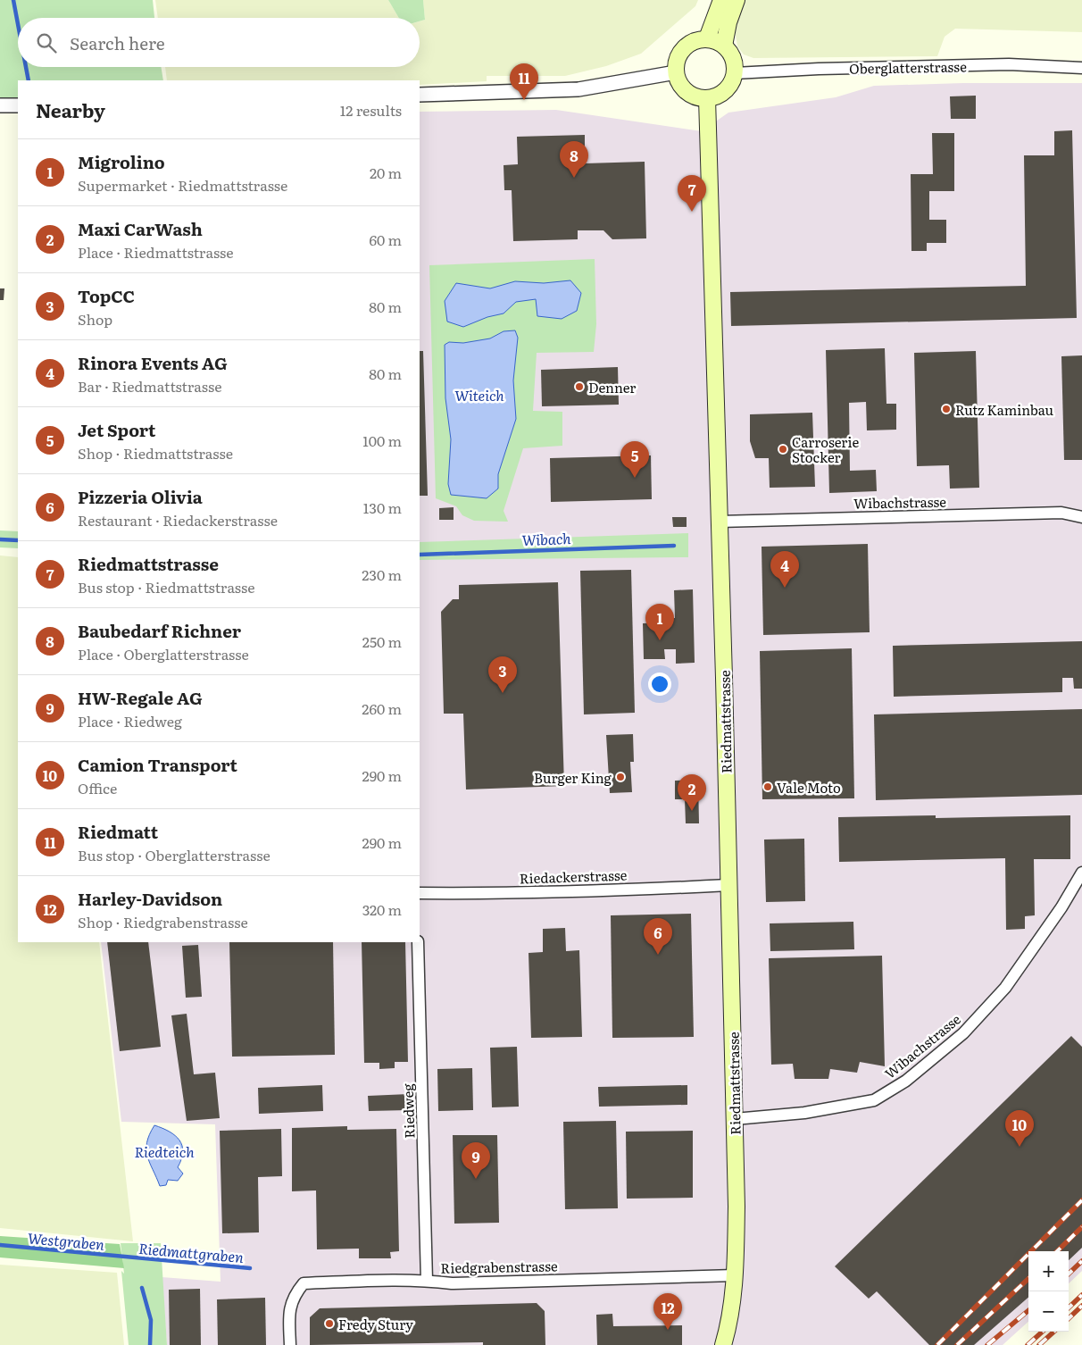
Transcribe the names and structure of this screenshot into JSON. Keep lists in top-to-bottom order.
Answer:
{
  "streets": {
    "main road": ["Riedmattstrasse"],
    "street": [
      "Oberglatterstrasse",
      "Wibachstrasse",
      "Riedackerstrasse",
      "Riedweg",
      "Riedgrabenstrasse"
    ]
  },
  "crossings": [
    ["Oberglatterstrasse", "Riedmattstrasse"],
    ["Wibachstrasse", "Riedmattstrasse"],
    ["Riedmattstrasse", "Riedackerstrasse"],
    ["Riedmattstrasse", "Riedgrabenstrasse"],
    ["Riedweg", "Riedgrabenstrasse"]
  ],
  "water": [
    "Witeich",
    "Wibach",
    "Riedteich",
    "Westgraben",
    "Riedmattgraben"
  ],
  "places": [
    "Denner",
    "Rutz Kaminbau",
    "Carroserie Stocker",
    "Burger King",
    "Vale Moto",
    "Fredy Stury"
  ],
  "page": {
    "search": "Search here",
    "pins": [
      "11",
      "8",
      "7",
      "5",
      "4",
      "1",
      "3",
      "2",
      "6",
      "10",
      "9",
      "12"
    ],
    "heading": ["Nearby", "12 results"],
    "list": [
      {
        "mark": "1",
        "name": "Migrolino",
        "note": "Supermarket · Riedmattstrasse",
        "value": "20 m"
      },
      {
        "mark": "2",
        "name": "Maxi CarWash",
        "note": "Place · Riedmattstrasse",
        "value": "60 m"
      },
      {
        "mark": "3",
        "name": "TopCC",
        "note": "Shop",
        "value": "80 m"
      },
      {
        "mark": "4",
        "name": "Rinora Events AG",
        "note": "Bar · Riedmattstrasse",
        "value": "80 m"
      },
      {
        "mark": "5",
        "name": "Jet Sport",
        "note": "Shop · Riedmattstrasse",
        "value": "100 m"
      },
      {
        "mark": "6",
        "name": "Pizzeria Olivia",
        "note": "Restaurant · Riedackerstrasse",
        "value": "130 m"
      },
      {
        "mark": "7",
        "name": "Riedmattstrasse",
        "note": "Bus stop · Riedmattstrasse",
        "value": "230 m"
      },
      {
        "mark": "8",
        "name": "Baubedarf Richner",
        "note": "Place · Oberglatterstrasse",
        "value": "250 m"
      },
      {
        "mark": "9",
        "name": "HW-Regale AG",
        "note": "Place · Riedweg",
        "value": "260 m"
      },
      {
        "mark": "10",
        "name": "Camion Transport",
        "note": "Office",
        "value": "290 m"
      },
      {
        "mark": "11",
        "name": "Riedmatt",
        "note": "Bus stop · Oberglatterstrasse",
        "value": "290 m"
      },
      {
        "mark": "12",
        "name": "Harley-Davidson",
        "note": "Shop · Riedgrabenstrasse",
        "value": "320 m"
      }
    ],
    "map_buttons": ["+", "−"]
  }
}
